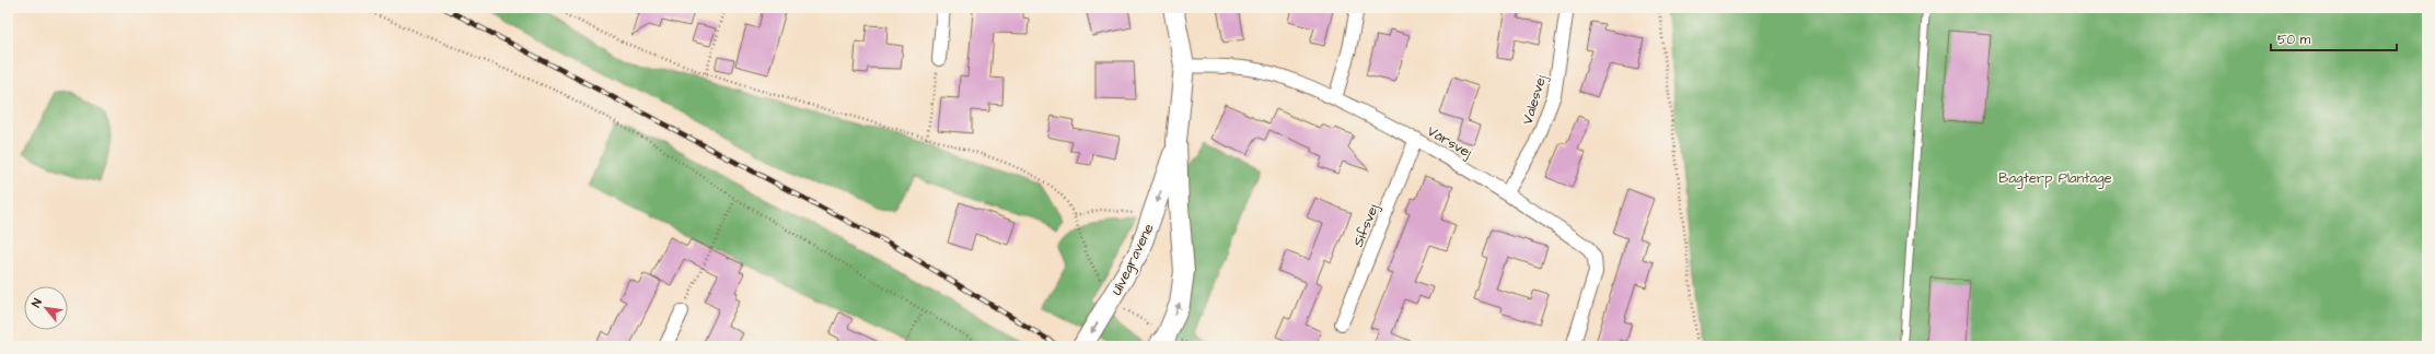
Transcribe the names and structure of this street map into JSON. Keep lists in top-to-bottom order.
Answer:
{
  "streets": {
    "street": [
      "Valesvej",
      "Vårsvej",
      "Sifsvej",
      "Ulvegravene"
    ]
  },
  "crossings": [
    ["Valesvej", "Vårsvej"],
    ["Vårsvej", "Sifsvej"],
    ["Vårsvej", "Ulvegravene"]
  ],
  "parks": ["Bagterp Plantage"],
  "scale_bar": "50 m",
  "north": "top left"
}
